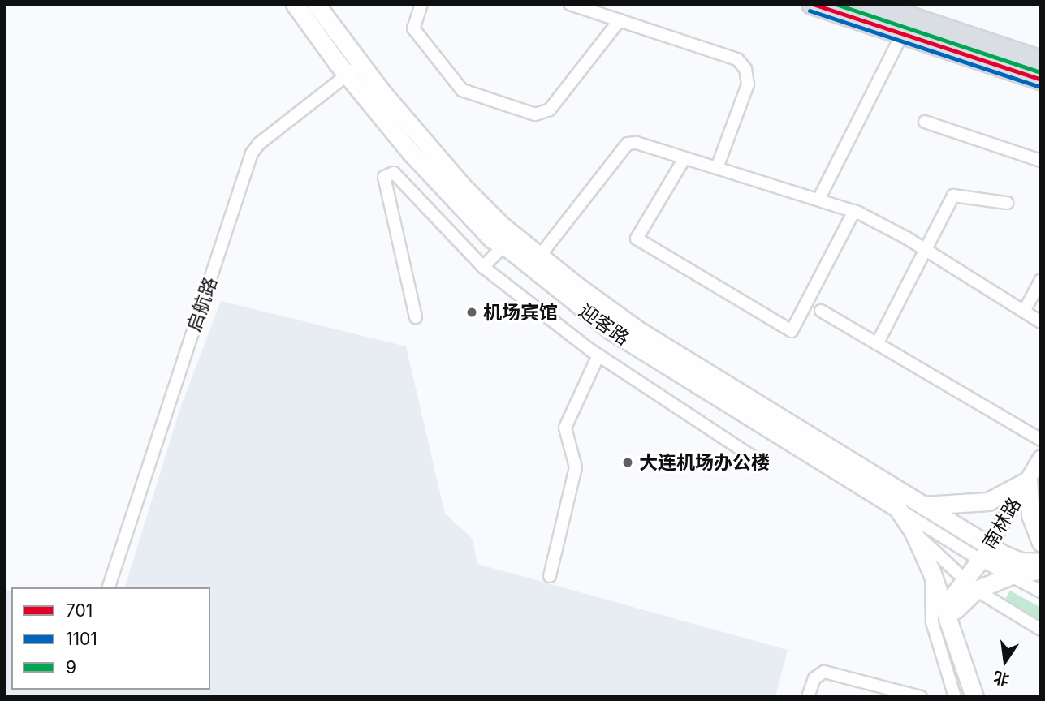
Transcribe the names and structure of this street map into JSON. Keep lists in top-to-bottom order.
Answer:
{
  "streets": {
    "main road": ["迎客路"],
    "street": ["启航路", "南林路"]
  },
  "crossings": [
    ["启航路", "迎客路"],
    ["迎客路", "南林路"]
  ],
  "places": ["机场宾馆", "大连机场办公楼"],
  "lines": ["transit line 701", "transit line 9", "transit line 1101"],
  "legend": ["701", "1101", "9"],
  "north": "bottom"
}
